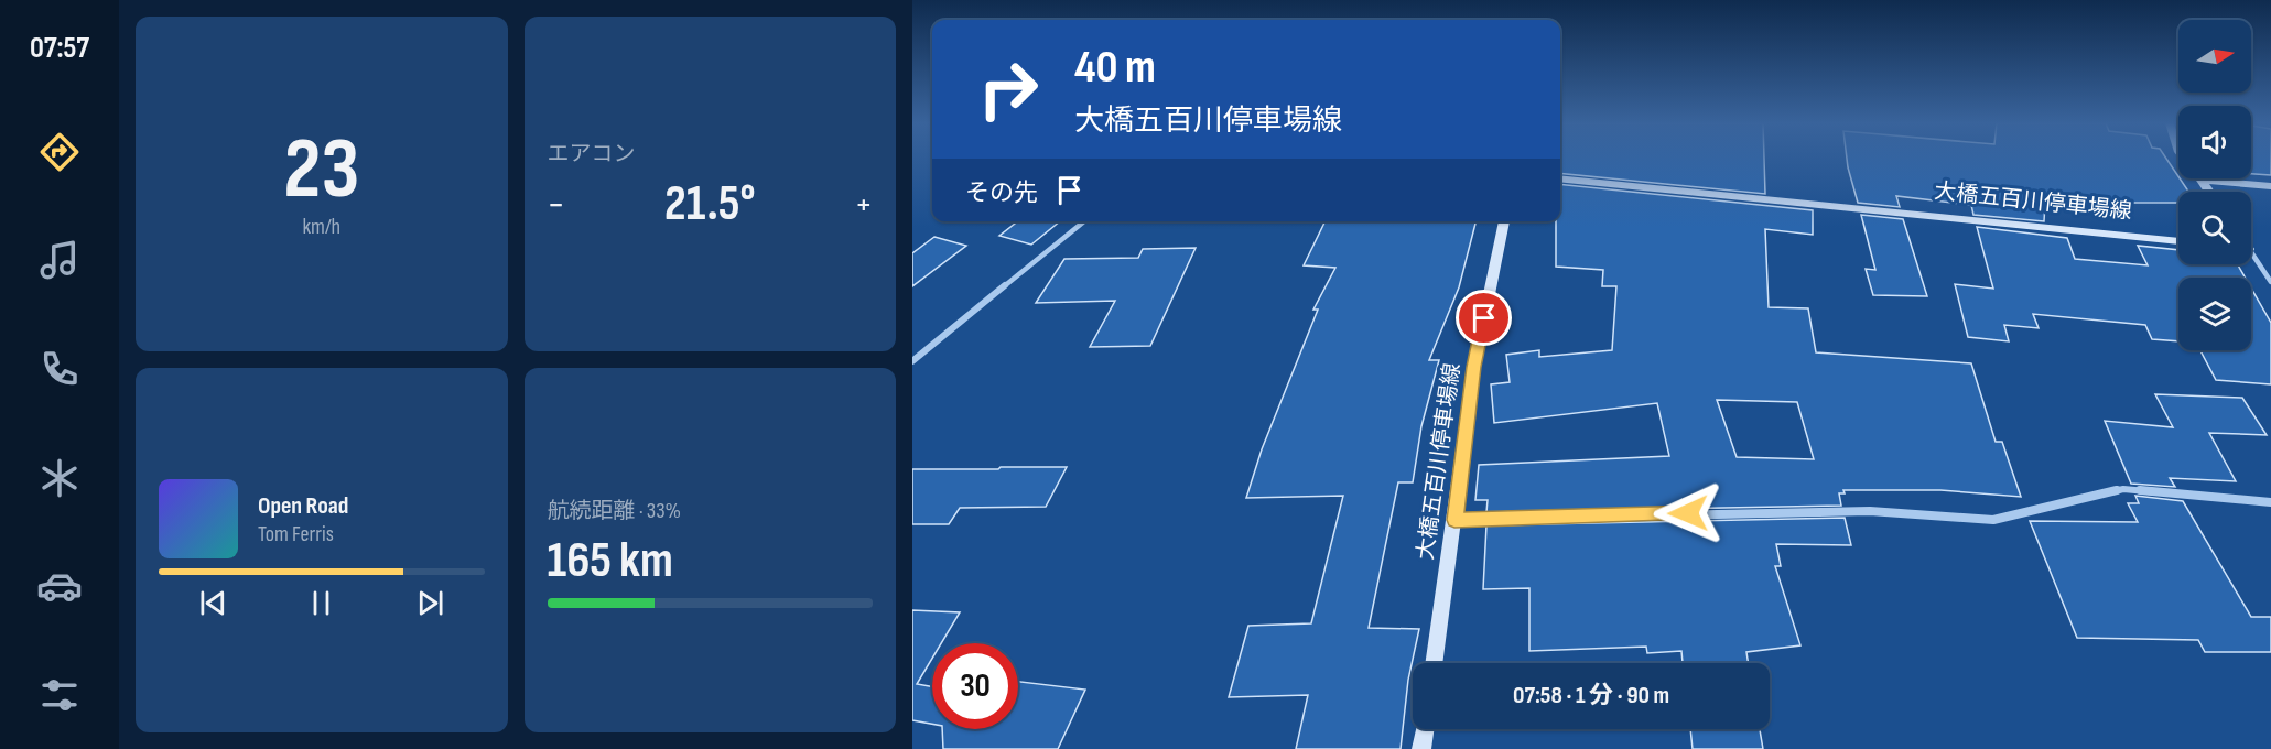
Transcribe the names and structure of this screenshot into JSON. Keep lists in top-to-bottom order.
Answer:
{
  "streets": {
    "main road": ["大橋五百川停車場線"]
  },
  "north": "right",
  "page": {
    "tabs": "07:57",
    "tile": [
      ["23", "km/h"],
      "エアコン",
      ["航続距離 · 33%", "165 km"]
    ],
    "turn": ["40 m", "大橋五百川停車場線"],
    "then": "その先",
    "heat": ["−", "21.5°", "+"],
    "song": ["Open Road", "Tom Ferris"],
    "limit": "30",
    "trip": "07:58 · 1 分 · 90 m"
  }
}
